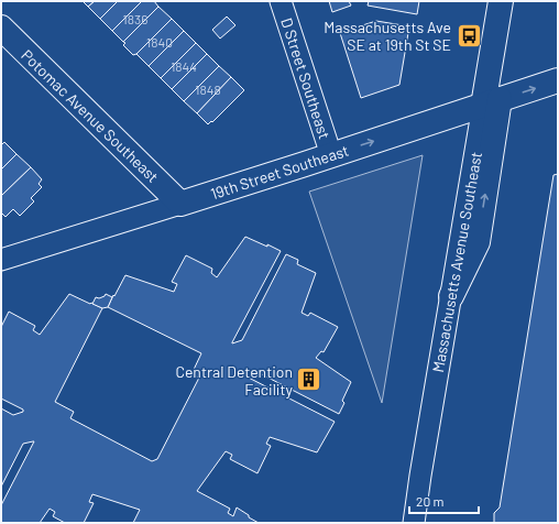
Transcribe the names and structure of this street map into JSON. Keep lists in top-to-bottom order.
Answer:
{
  "streets": {
    "main road": ["Potomac Avenue Southeast", "19th Street Southeast"],
    "street": ["D Street Southeast", "Massachusetts Avenue Southeast"]
  },
  "crossings": [
    ["D Street Southeast", "19th Street Southeast"],
    ["Potomac Avenue Southeast", "19th Street Southeast"]
  ],
  "one_way": ["19th Street Southeast"],
  "places": {
    "bus stop": ["Massachusetts Ave SE at 19th St SE"],
    "building": ["Central Detention Facility"]
  },
  "house_numbers": [
    "1836",
    "1840",
    "1844",
    "1848"
  ],
  "scale_bar": "20 m"
}
